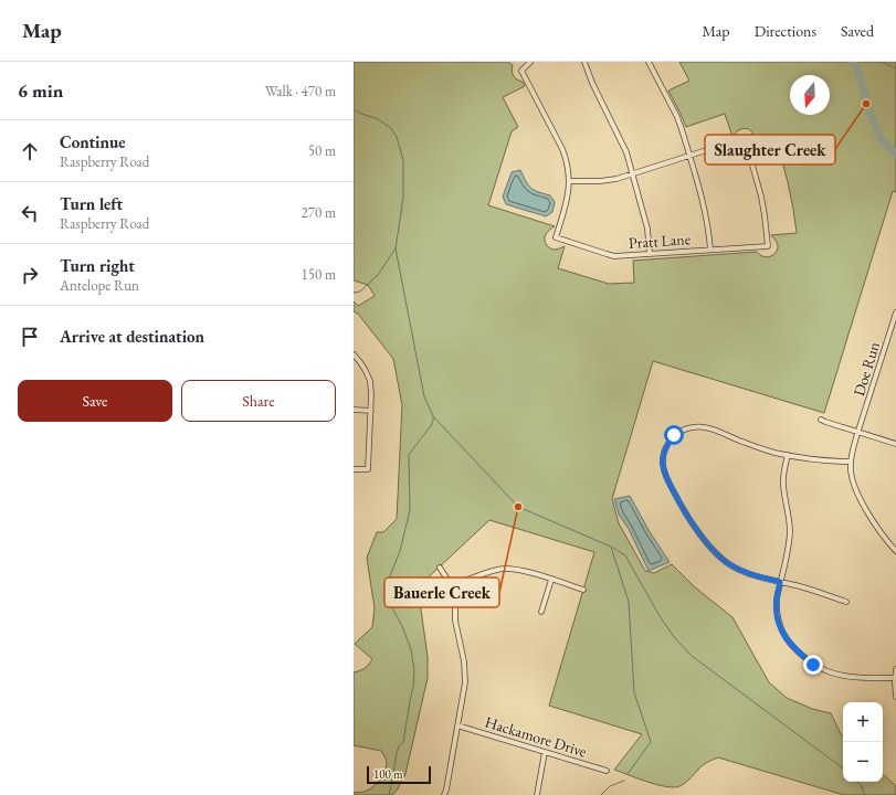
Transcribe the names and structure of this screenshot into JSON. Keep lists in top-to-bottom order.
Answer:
{
  "streets": {
    "street": ["Pratt Lane", "Doe Run", "Hackamore Drive"]
  },
  "places": ["Slaughter Creek", "Bauerle Creek"],
  "scale_bar": "100 m",
  "north": "bottom",
  "page": {
    "header": "Map",
    "nav": ["Map", "Directions", "Saved"],
    "heading": ["6 min", "Walk · 470 m"],
    "list": [
      ["Continue", "Raspberry Road", "50 m"],
      ["Turn left", "Raspberry Road", "270 m"],
      ["Turn right", "Antelope Run", "150 m"],
      "Arrive at destination"
    ],
    "buttons": ["Save", "Share"],
    "map_buttons": ["+", "−"],
    "scale": "100 m"
  }
}
